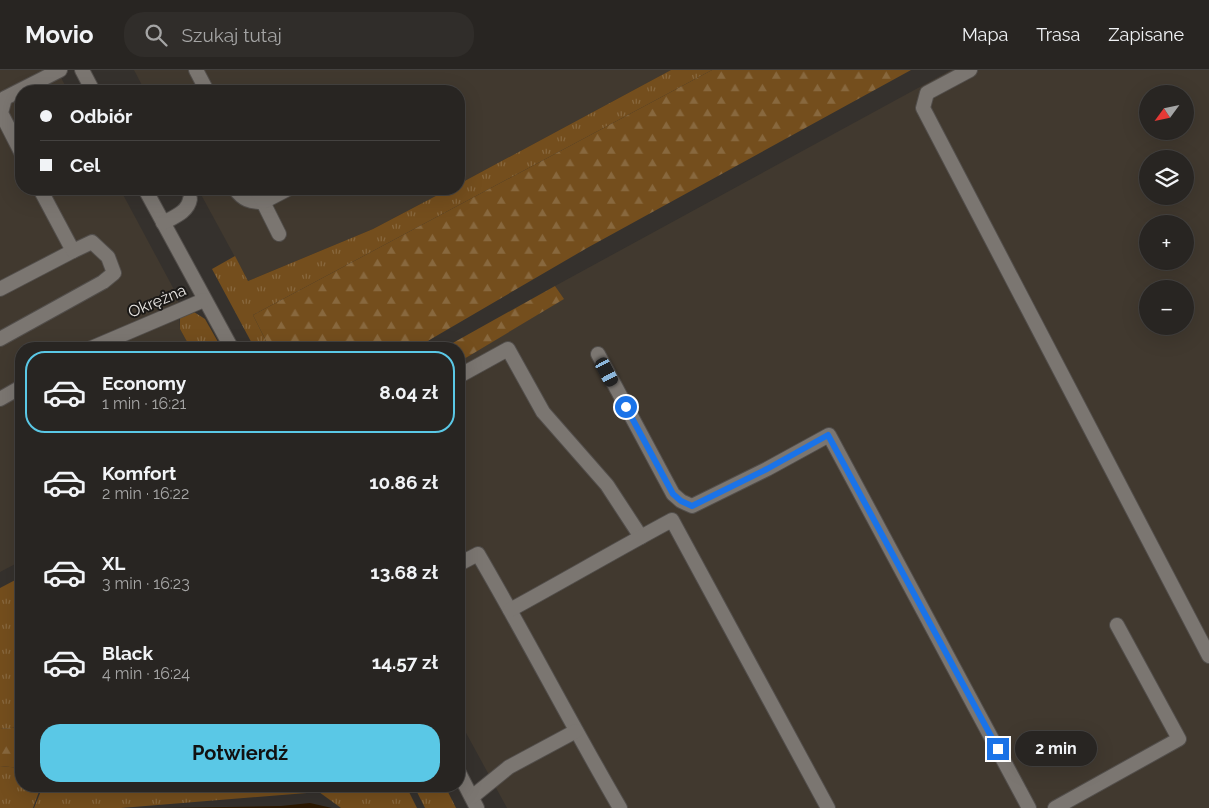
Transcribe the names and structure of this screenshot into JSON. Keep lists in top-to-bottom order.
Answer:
{
  "streets": {
    "street": ["Okrężna"]
  },
  "north": "bottom left",
  "page": {
    "header": "Movio",
    "search": "Szukaj tutaj",
    "nav": ["Mapa", "Trasa", "Zapisane"],
    "map_buttons": ["+", "−"],
    "banner": ["Odbiór", "Cel"],
    "list": [
      {
        "name": "Economy",
        "note": "1 min · 16:21",
        "value": "8.04 zł"
      },
      {
        "name": "Komfort",
        "note": "2 min · 16:22",
        "value": "10.86 zł"
      },
      {
        "name": "XL",
        "note": "3 min · 16:23",
        "value": "13.68 zł"
      },
      {
        "name": "Black",
        "note": "4 min · 16:24",
        "value": "14.57 zł"
      }
    ],
    "buttons": "Potwierdź",
    "bubble": "2 min"
  }
}
